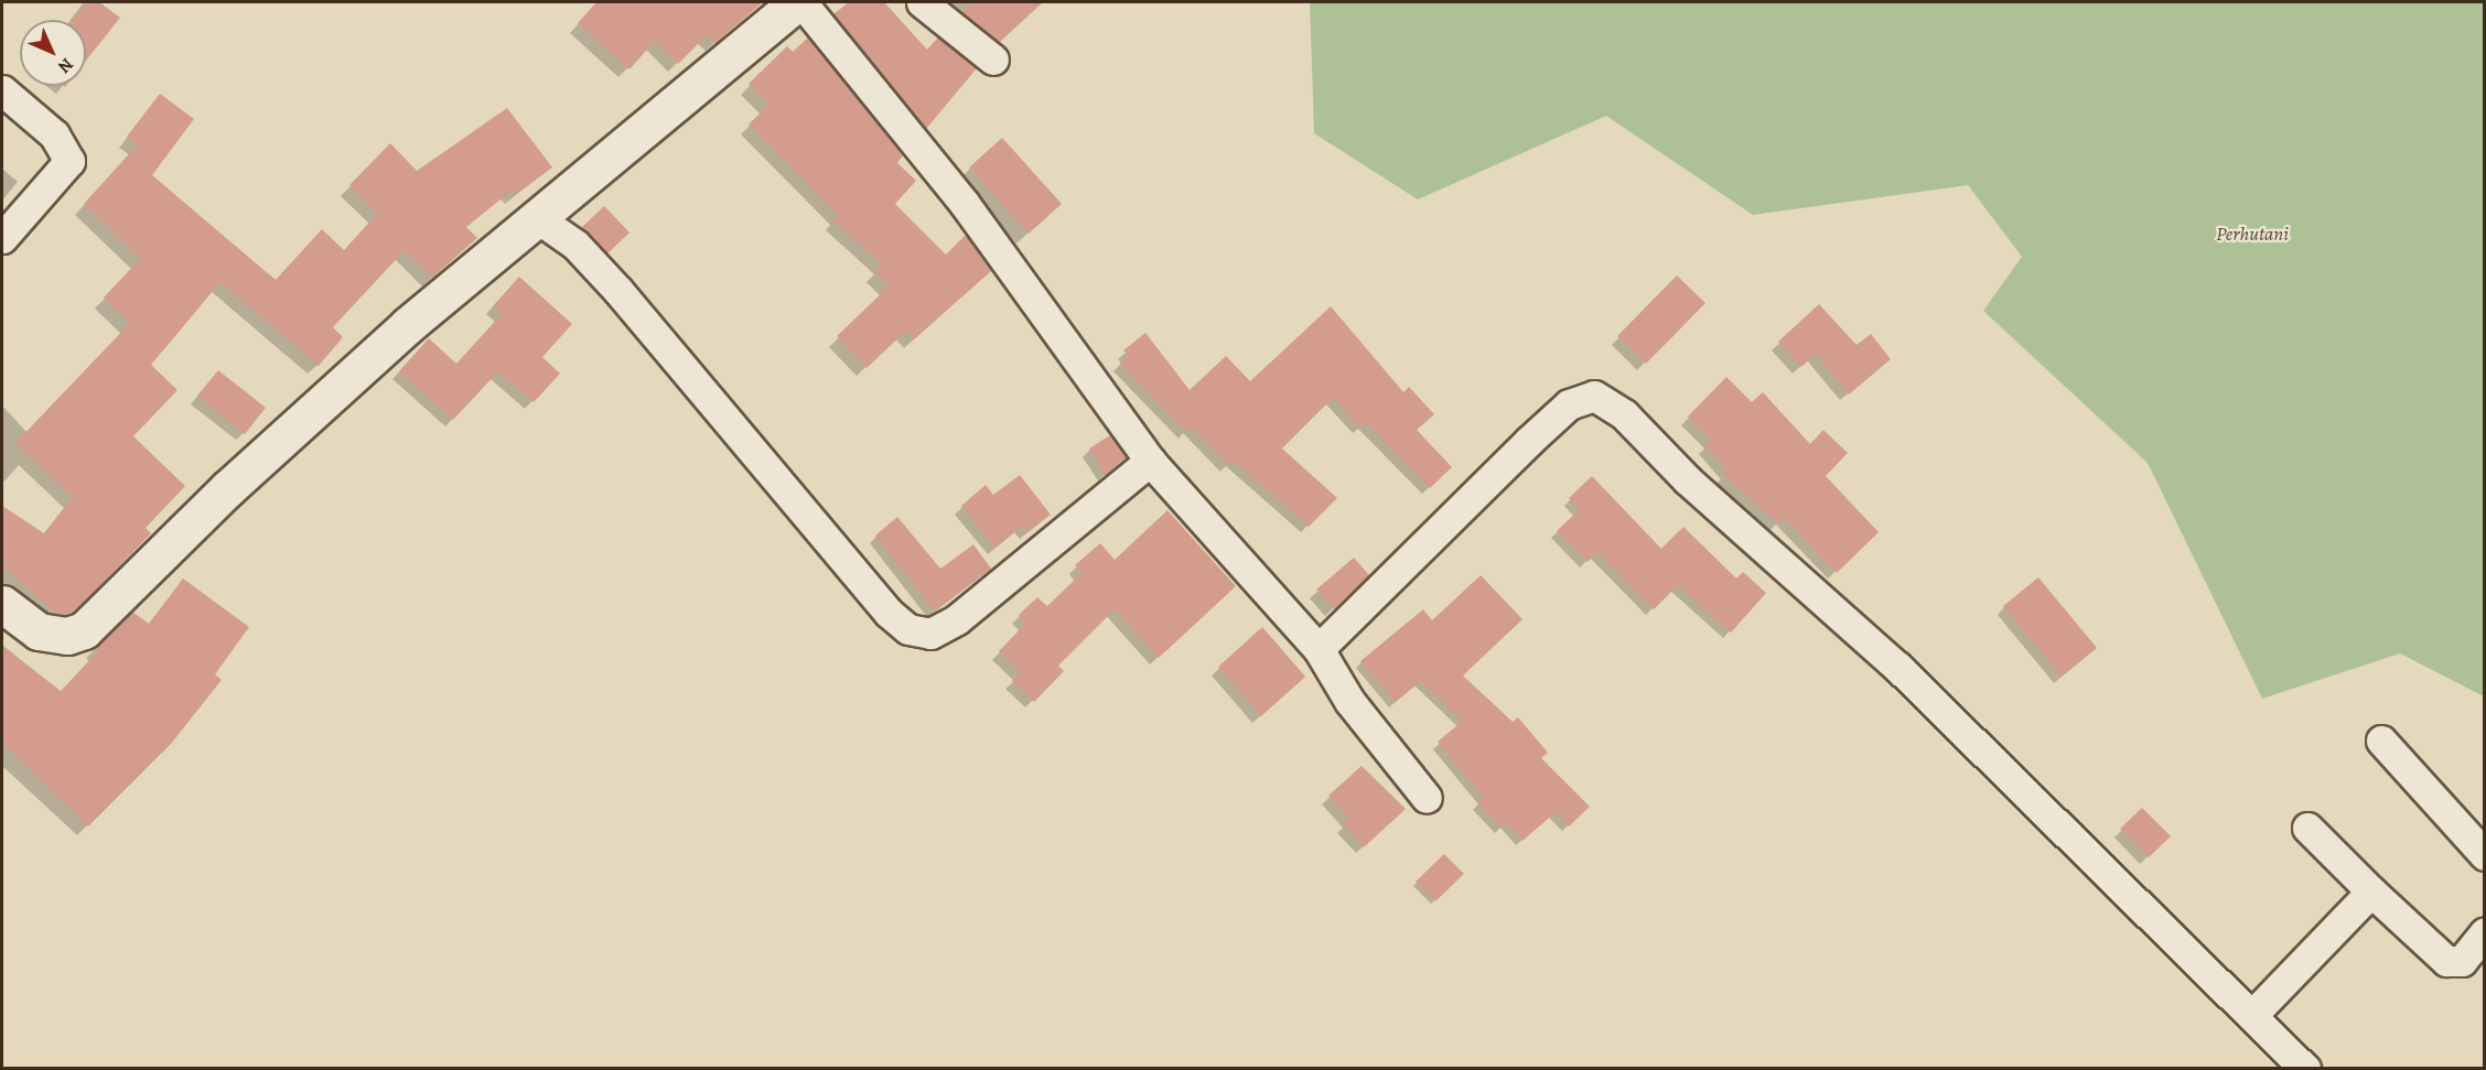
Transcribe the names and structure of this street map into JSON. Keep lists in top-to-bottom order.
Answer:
{
  "parks": ["Perhutani"],
  "north": "bottom right"
}
